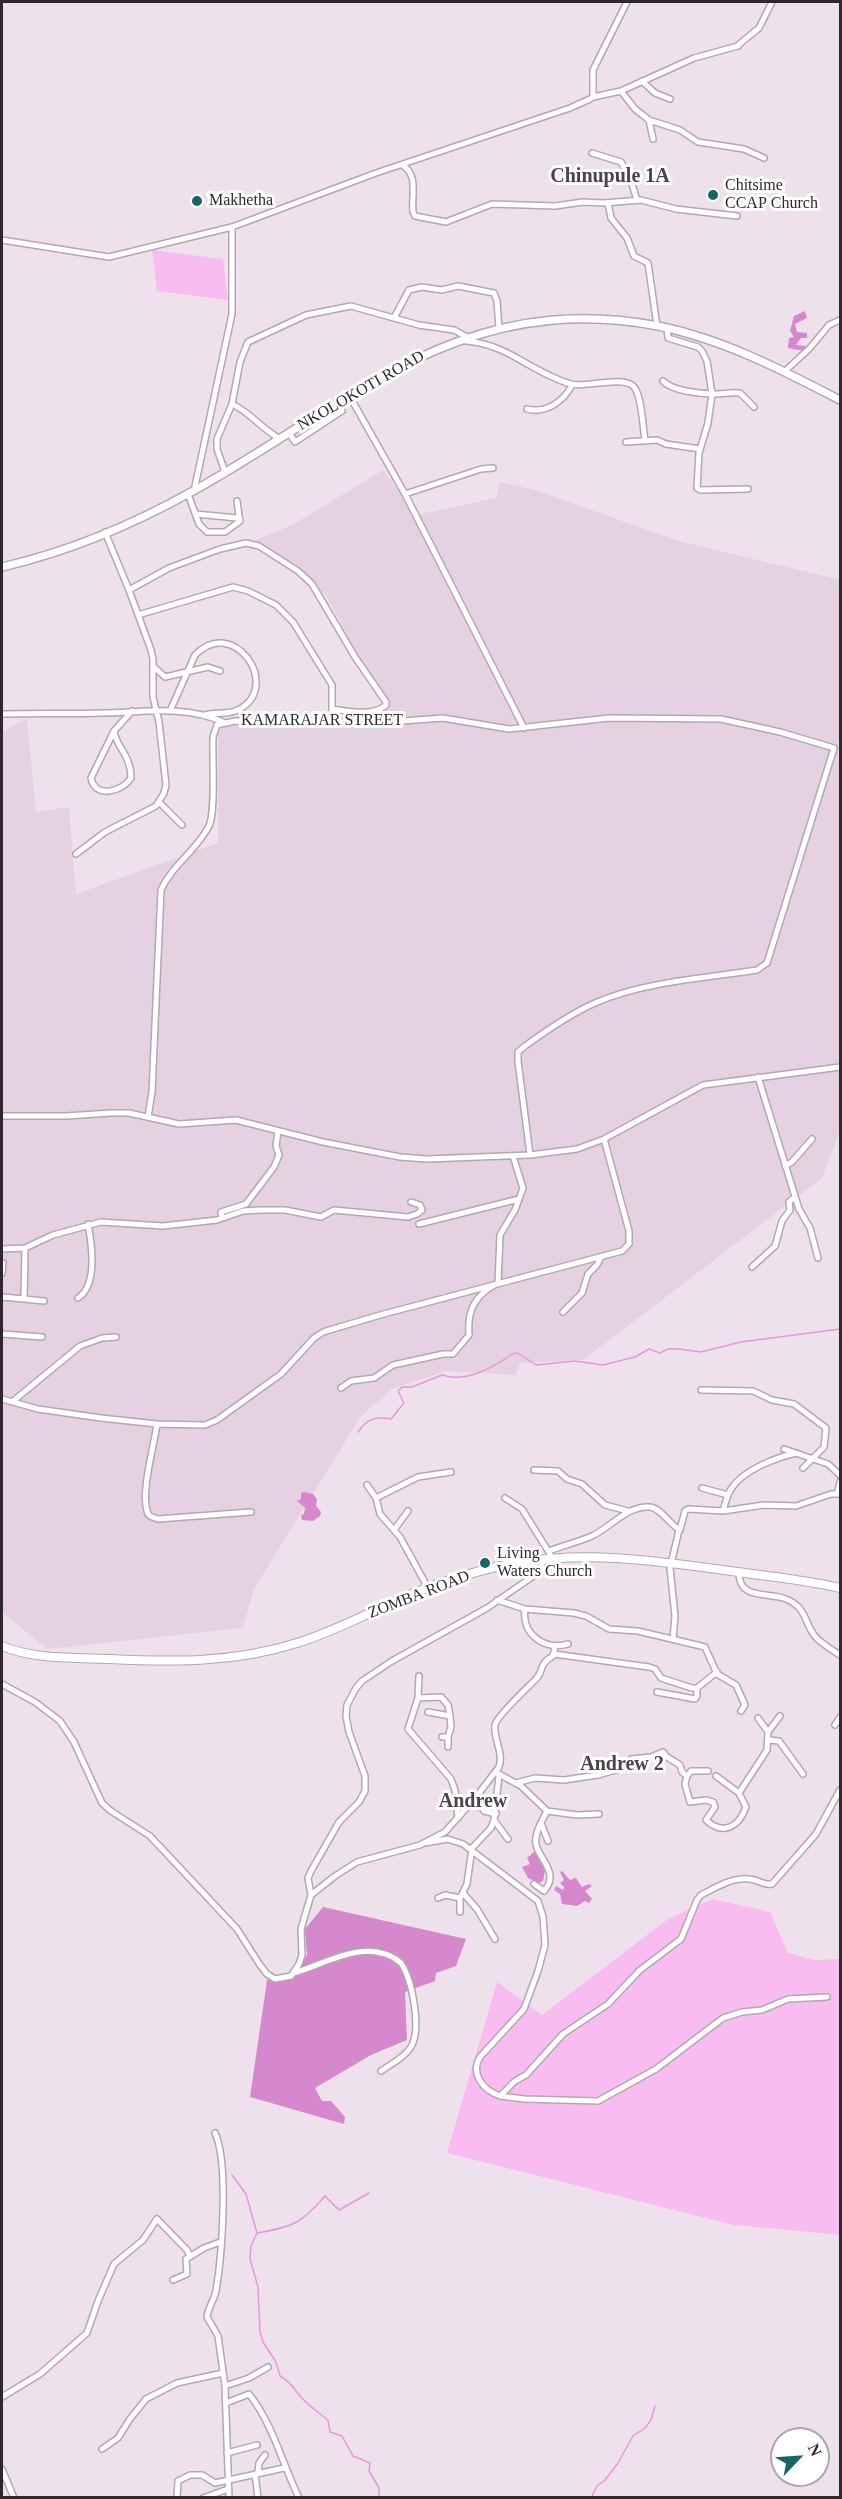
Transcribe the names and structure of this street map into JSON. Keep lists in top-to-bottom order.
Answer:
{
  "streets": {
    "highway": ["ZOMBA ROAD"],
    "main road": ["NKOLOKOTI ROAD"],
    "street": ["KAMARAJAR STREET"]
  },
  "districts": ["Chinupule 1A", "Andrew 2", "Andrew"],
  "places": ["Chitsime CCAP Church", "Makhetha", "Living Waters Church"],
  "north": "top right"
}
